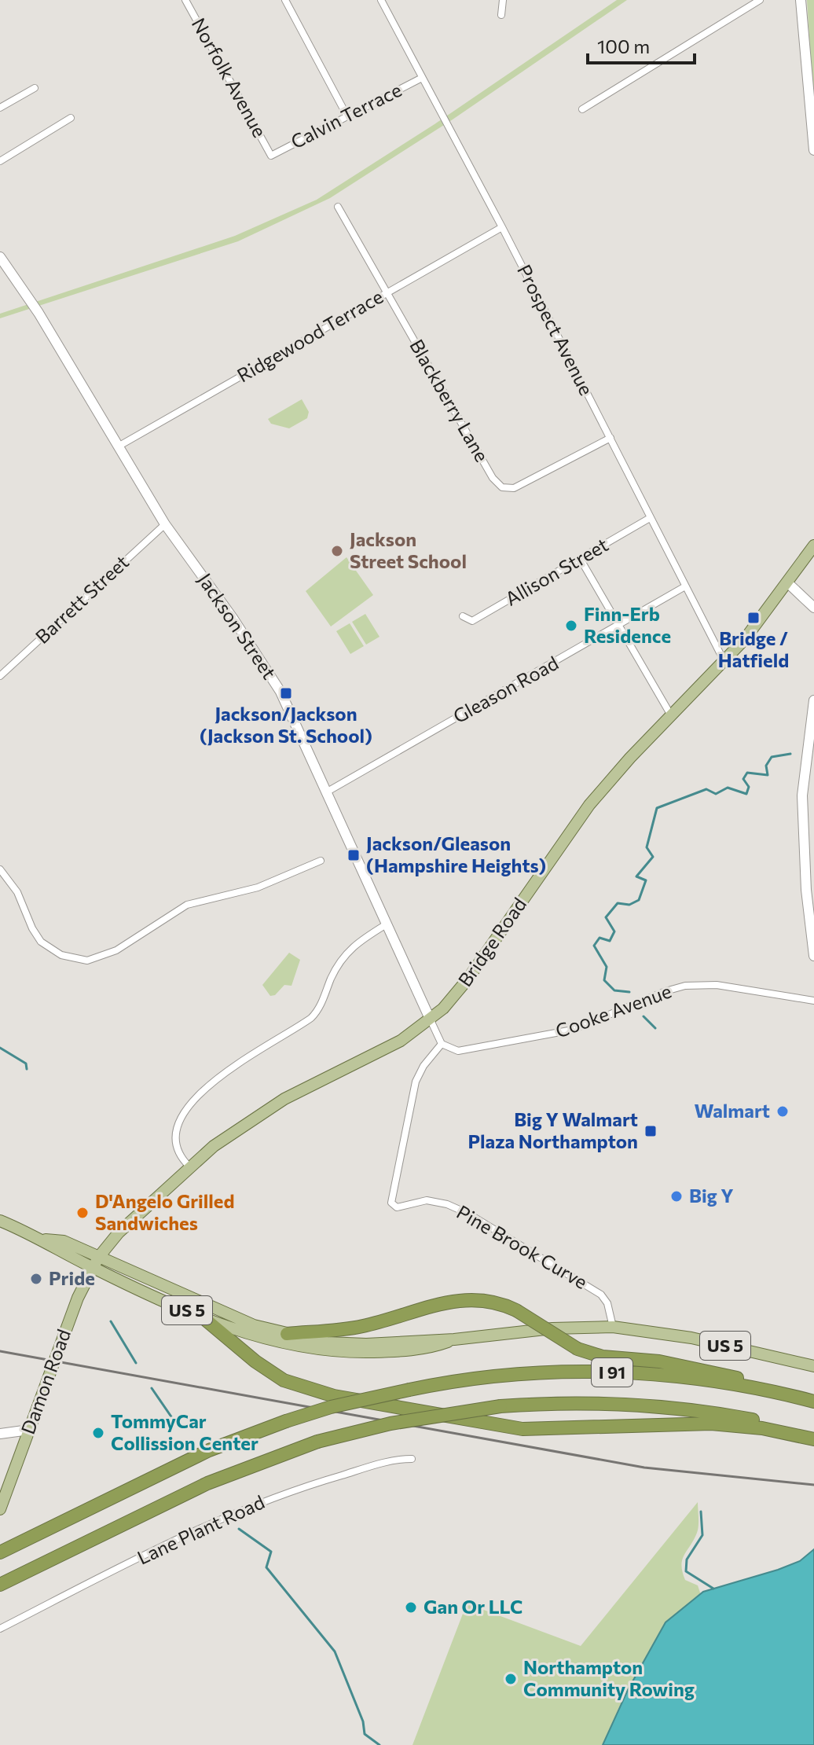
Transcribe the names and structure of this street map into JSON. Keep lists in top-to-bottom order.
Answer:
{
  "streets": {
    "highway": ["I 91"],
    "main road": ["Bridge Road", "US 5", "Damon Road"],
    "street": [
      "Norfolk Avenue",
      "Calvin Terrace",
      "Prospect Avenue",
      "Ridgewood Terrace",
      "Blackberry Lane",
      "Allison Street",
      "Barrett Street",
      "Jackson Street",
      "Gleason Road",
      "Cooke Avenue",
      "Pine Brook Curve",
      "Lane Plant Road"
    ]
  },
  "crossings": [
    ["Norfolk Avenue", "Calvin Terrace"],
    ["Calvin Terrace", "Prospect Avenue"],
    ["Prospect Avenue", "Ridgewood Terrace"],
    ["Prospect Avenue", "Blackberry Lane"],
    ["Prospect Avenue", "Allison Street"],
    ["Prospect Avenue", "Gleason Road"],
    ["Prospect Avenue", "Bridge Road"],
    ["Ridgewood Terrace", "Blackberry Lane"],
    ["Ridgewood Terrace", "Jackson Street"],
    ["Barrett Street", "Jackson Street"],
    ["Jackson Street", "Gleason Road"],
    ["Jackson Street", "Bridge Road"],
    ["Bridge Road", "US 5"],
    ["Bridge Road", "Damon Road"],
    ["Cooke Avenue", "Pine Brook Curve"],
    ["Pine Brook Curve", "US 5"],
    ["US 5", "Damon Road"]
  ],
  "places": {
    "other": [
      "Jackson Street School",
      "Finn-Erb Residence",
      "Walmart",
      "Big Y",
      "D'Angelo Grilled Sandwiches",
      "Pride",
      "TommyCar Collission Center",
      "Gan Or LLC",
      "Northampton Community Rowing"
    ],
    "transit": [
      "Bridge / Hatfield",
      "Jackson/Jackson (Jackson St. School)",
      "Jackson/Gleason (Hampshire Heights)",
      "Big Y Walmart Plaza Northampton"
    ]
  },
  "scale_bar": "100 m"
}
